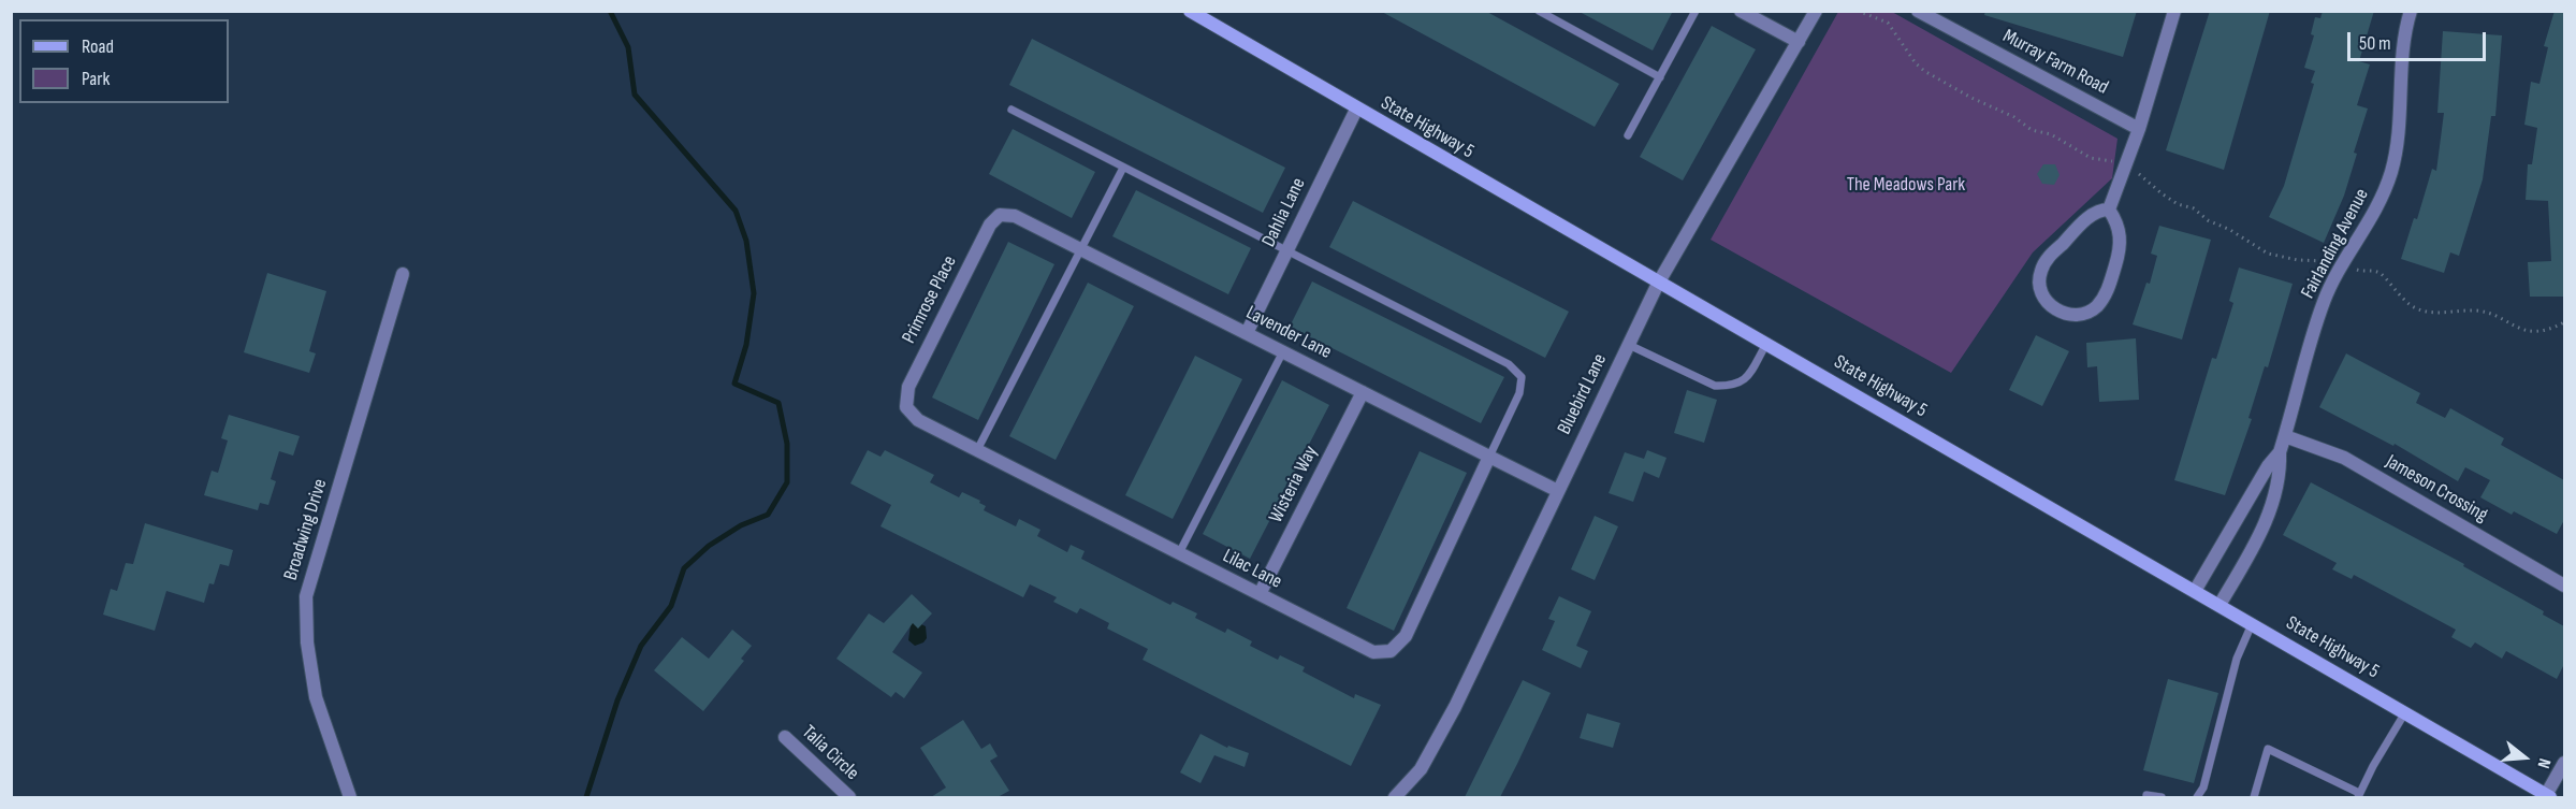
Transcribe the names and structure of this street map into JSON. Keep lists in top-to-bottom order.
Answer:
{
  "streets": {
    "main road": ["State Highway 5"],
    "street": [
      "Murray Farm Road",
      "Dahlia Lane",
      "Fairlanding Avenue",
      "Primrose Place",
      "Lavender Lane",
      "Bluebird Lane",
      "Wisteria Way",
      "Jameson Crossing",
      "Broadwing Drive",
      "Lilac Lane",
      "Talia Circle"
    ]
  },
  "crossings": [
    ["State Highway 5", "Dahlia Lane"],
    ["State Highway 5", "Fairlanding Avenue"],
    ["State Highway 5", "Bluebird Lane"],
    ["Dahlia Lane", "Lavender Lane"],
    ["Fairlanding Avenue", "Jameson Crossing"],
    ["Primrose Place", "Lavender Lane"],
    ["Primrose Place", "Lilac Lane"],
    ["Lavender Lane", "Bluebird Lane"],
    ["Lavender Lane", "Wisteria Way"],
    ["Lavender Lane", "Lilac Lane"],
    ["Wisteria Way", "Lilac Lane"]
  ],
  "parks": ["The Meadows Park"],
  "legend": ["Road", "Park"],
  "scale_bar": "50 m",
  "north": "right"
}
